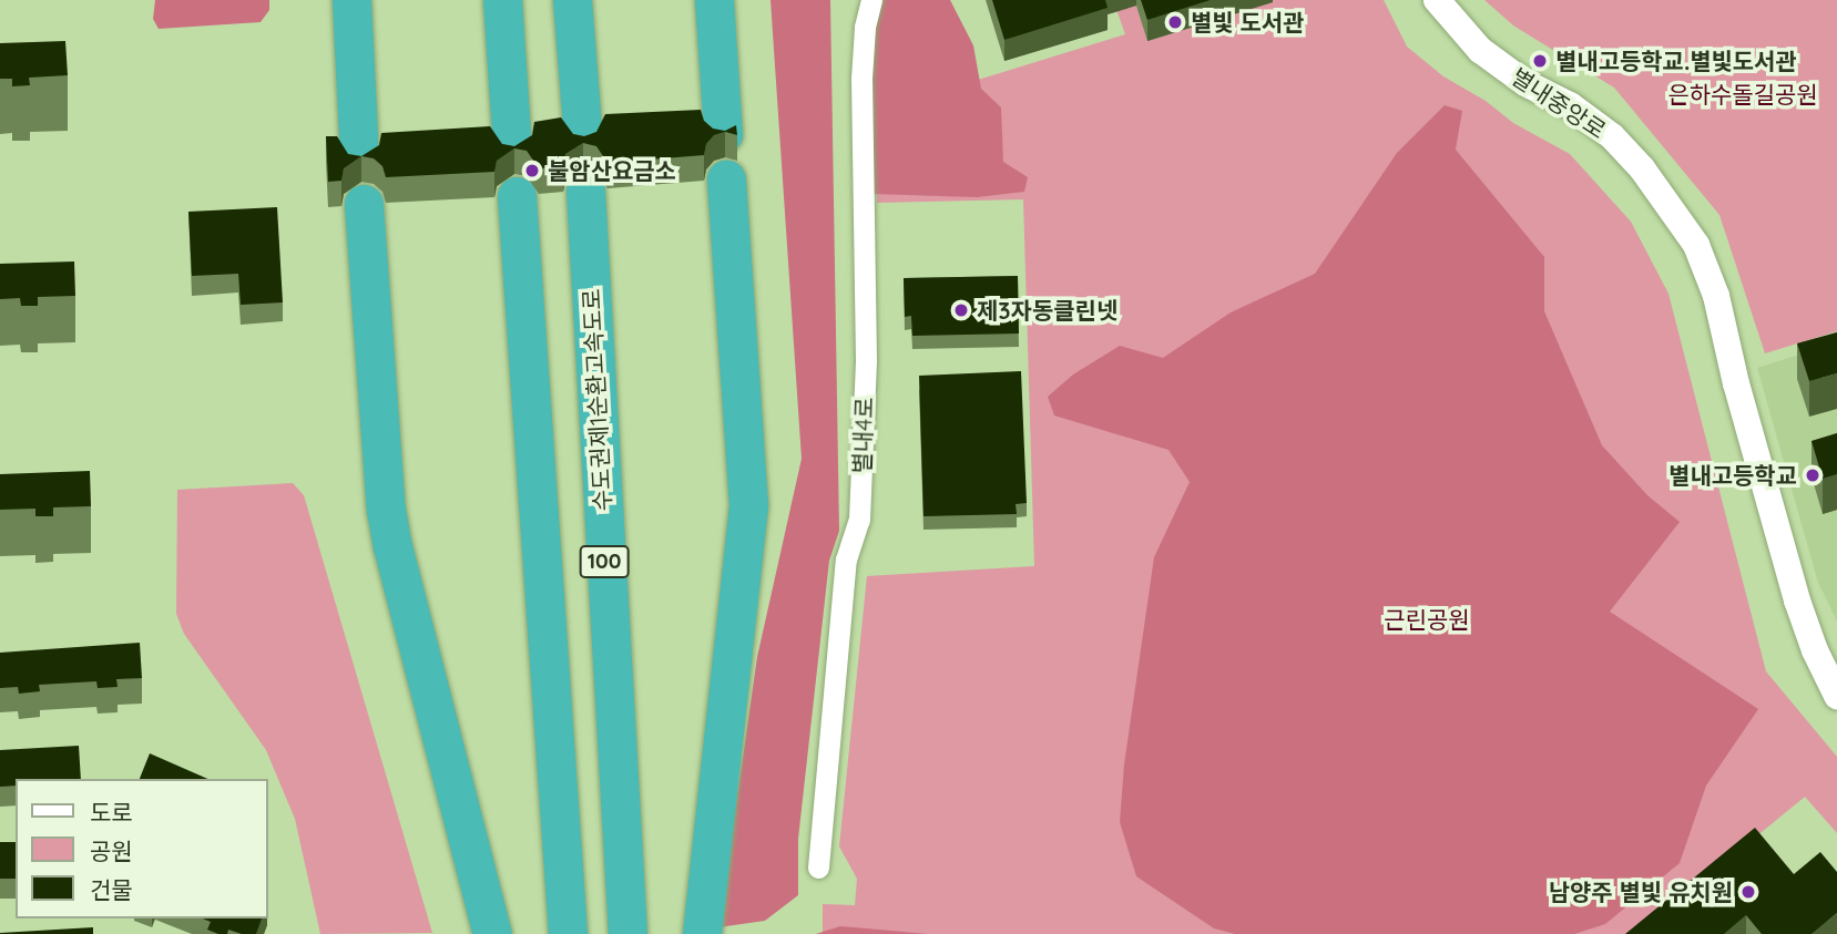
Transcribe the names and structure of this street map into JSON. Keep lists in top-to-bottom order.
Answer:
{
  "streets": {
    "highway": ["수도권제1순환고속도로", "100"],
    "street": ["별내중앙로", "별내4로"]
  },
  "parks": ["은하수돌길공원", "근린공원"],
  "places": [
    "별빛 도서관",
    "별내고등학교.별빛도서관",
    "불암산요금소",
    "제3자동클린넷",
    "별내고등학교",
    "남양주 별빛 유치원"
  ],
  "legend": ["도로", "공원", "건물"]
}
